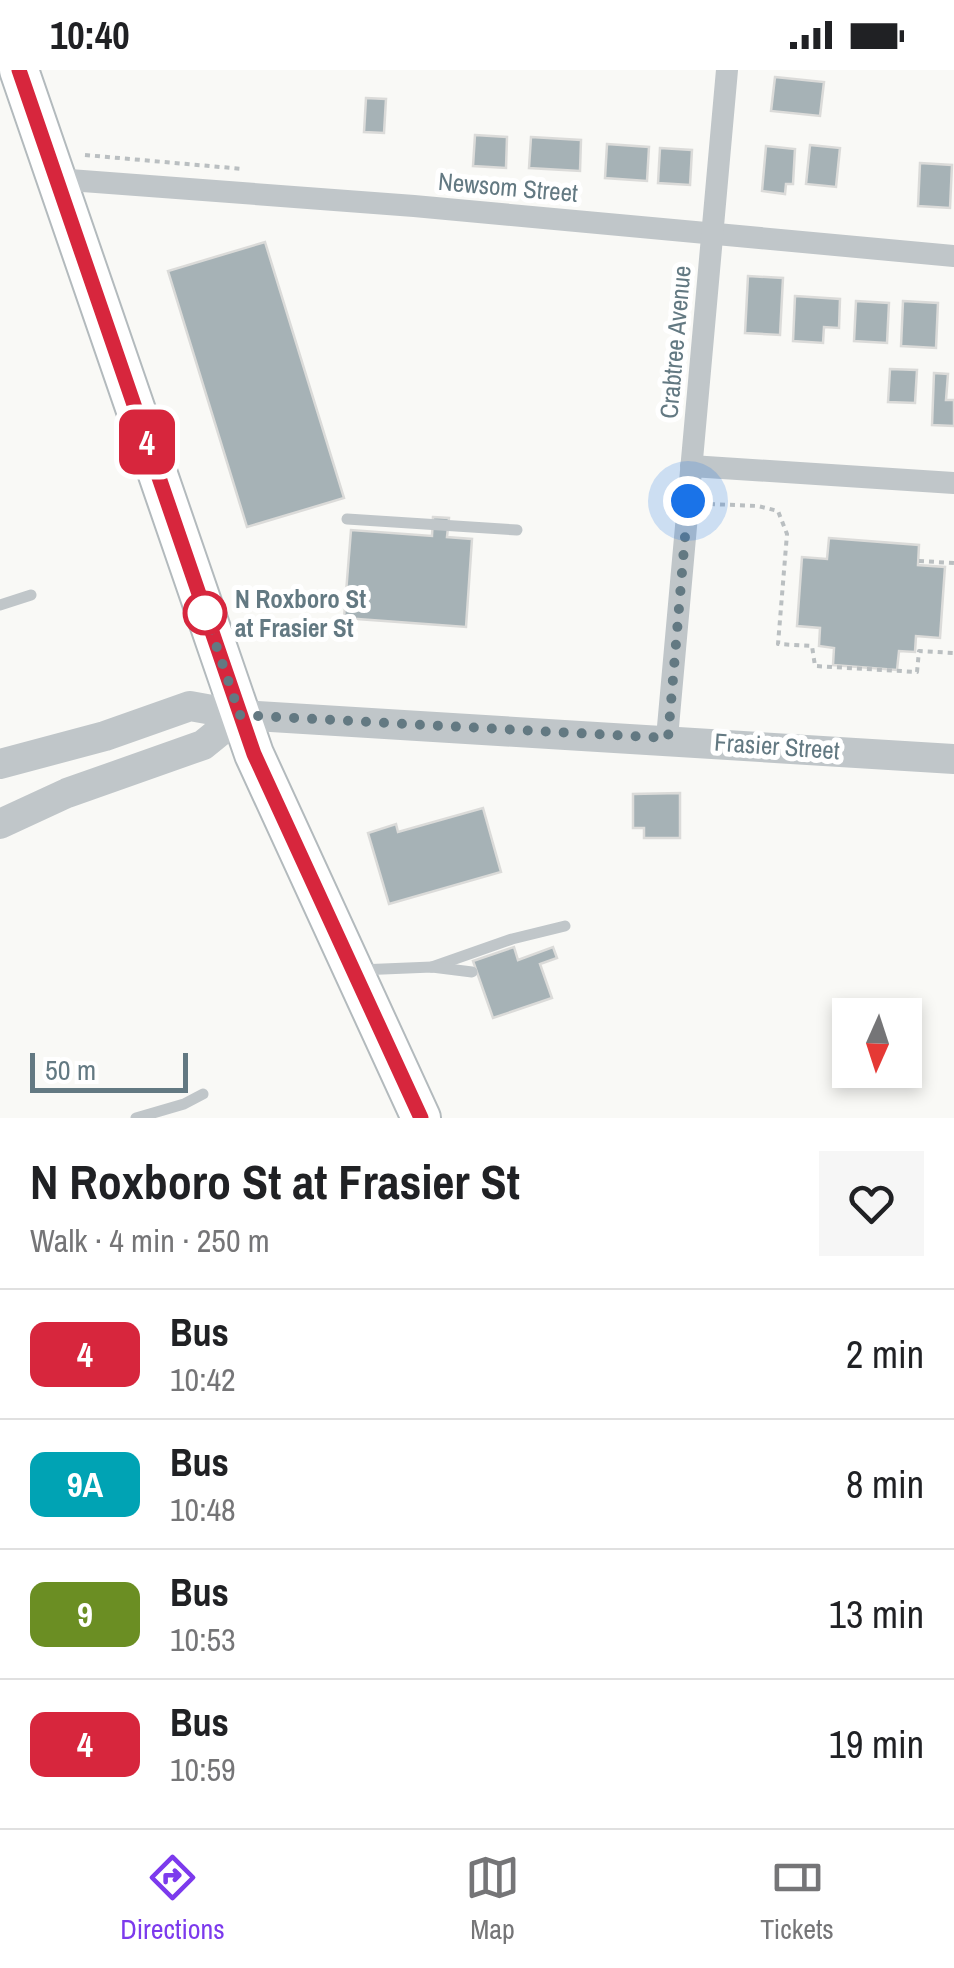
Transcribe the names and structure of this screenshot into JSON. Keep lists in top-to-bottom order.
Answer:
{
  "streets": {
    "street": ["Newsom Street", "Crabtree Avenue", "Frasier Street"]
  },
  "crossings": [
    ["Newsom Street", "Crabtree Avenue"],
    ["Crabtree Avenue", "Frasier Street"]
  ],
  "places": ["N Roxboro St at Frasier St"],
  "lines": ["bus line 4"],
  "scale_bar": "50 m",
  "north": "bottom",
  "page": {
    "status": "10:40",
    "on_map": "4",
    "scale": "50 m",
    "heading": ["N Roxboro St at Frasier St", "Walk · 4 min · 250 m"],
    "list": [
      {
        "mark": "4",
        "name": "Bus",
        "note": "10:42",
        "value": "2 min"
      },
      {
        "mark": "9A",
        "name": "Bus",
        "note": "10:48",
        "value": "8 min"
      },
      {
        "mark": "9",
        "name": "Bus",
        "note": "10:53",
        "value": "13 min"
      },
      {
        "mark": "4",
        "name": "Bus",
        "note": "10:59",
        "value": "19 min"
      }
    ],
    "tabs": ["Directions", "Map", "Tickets"]
  }
}
